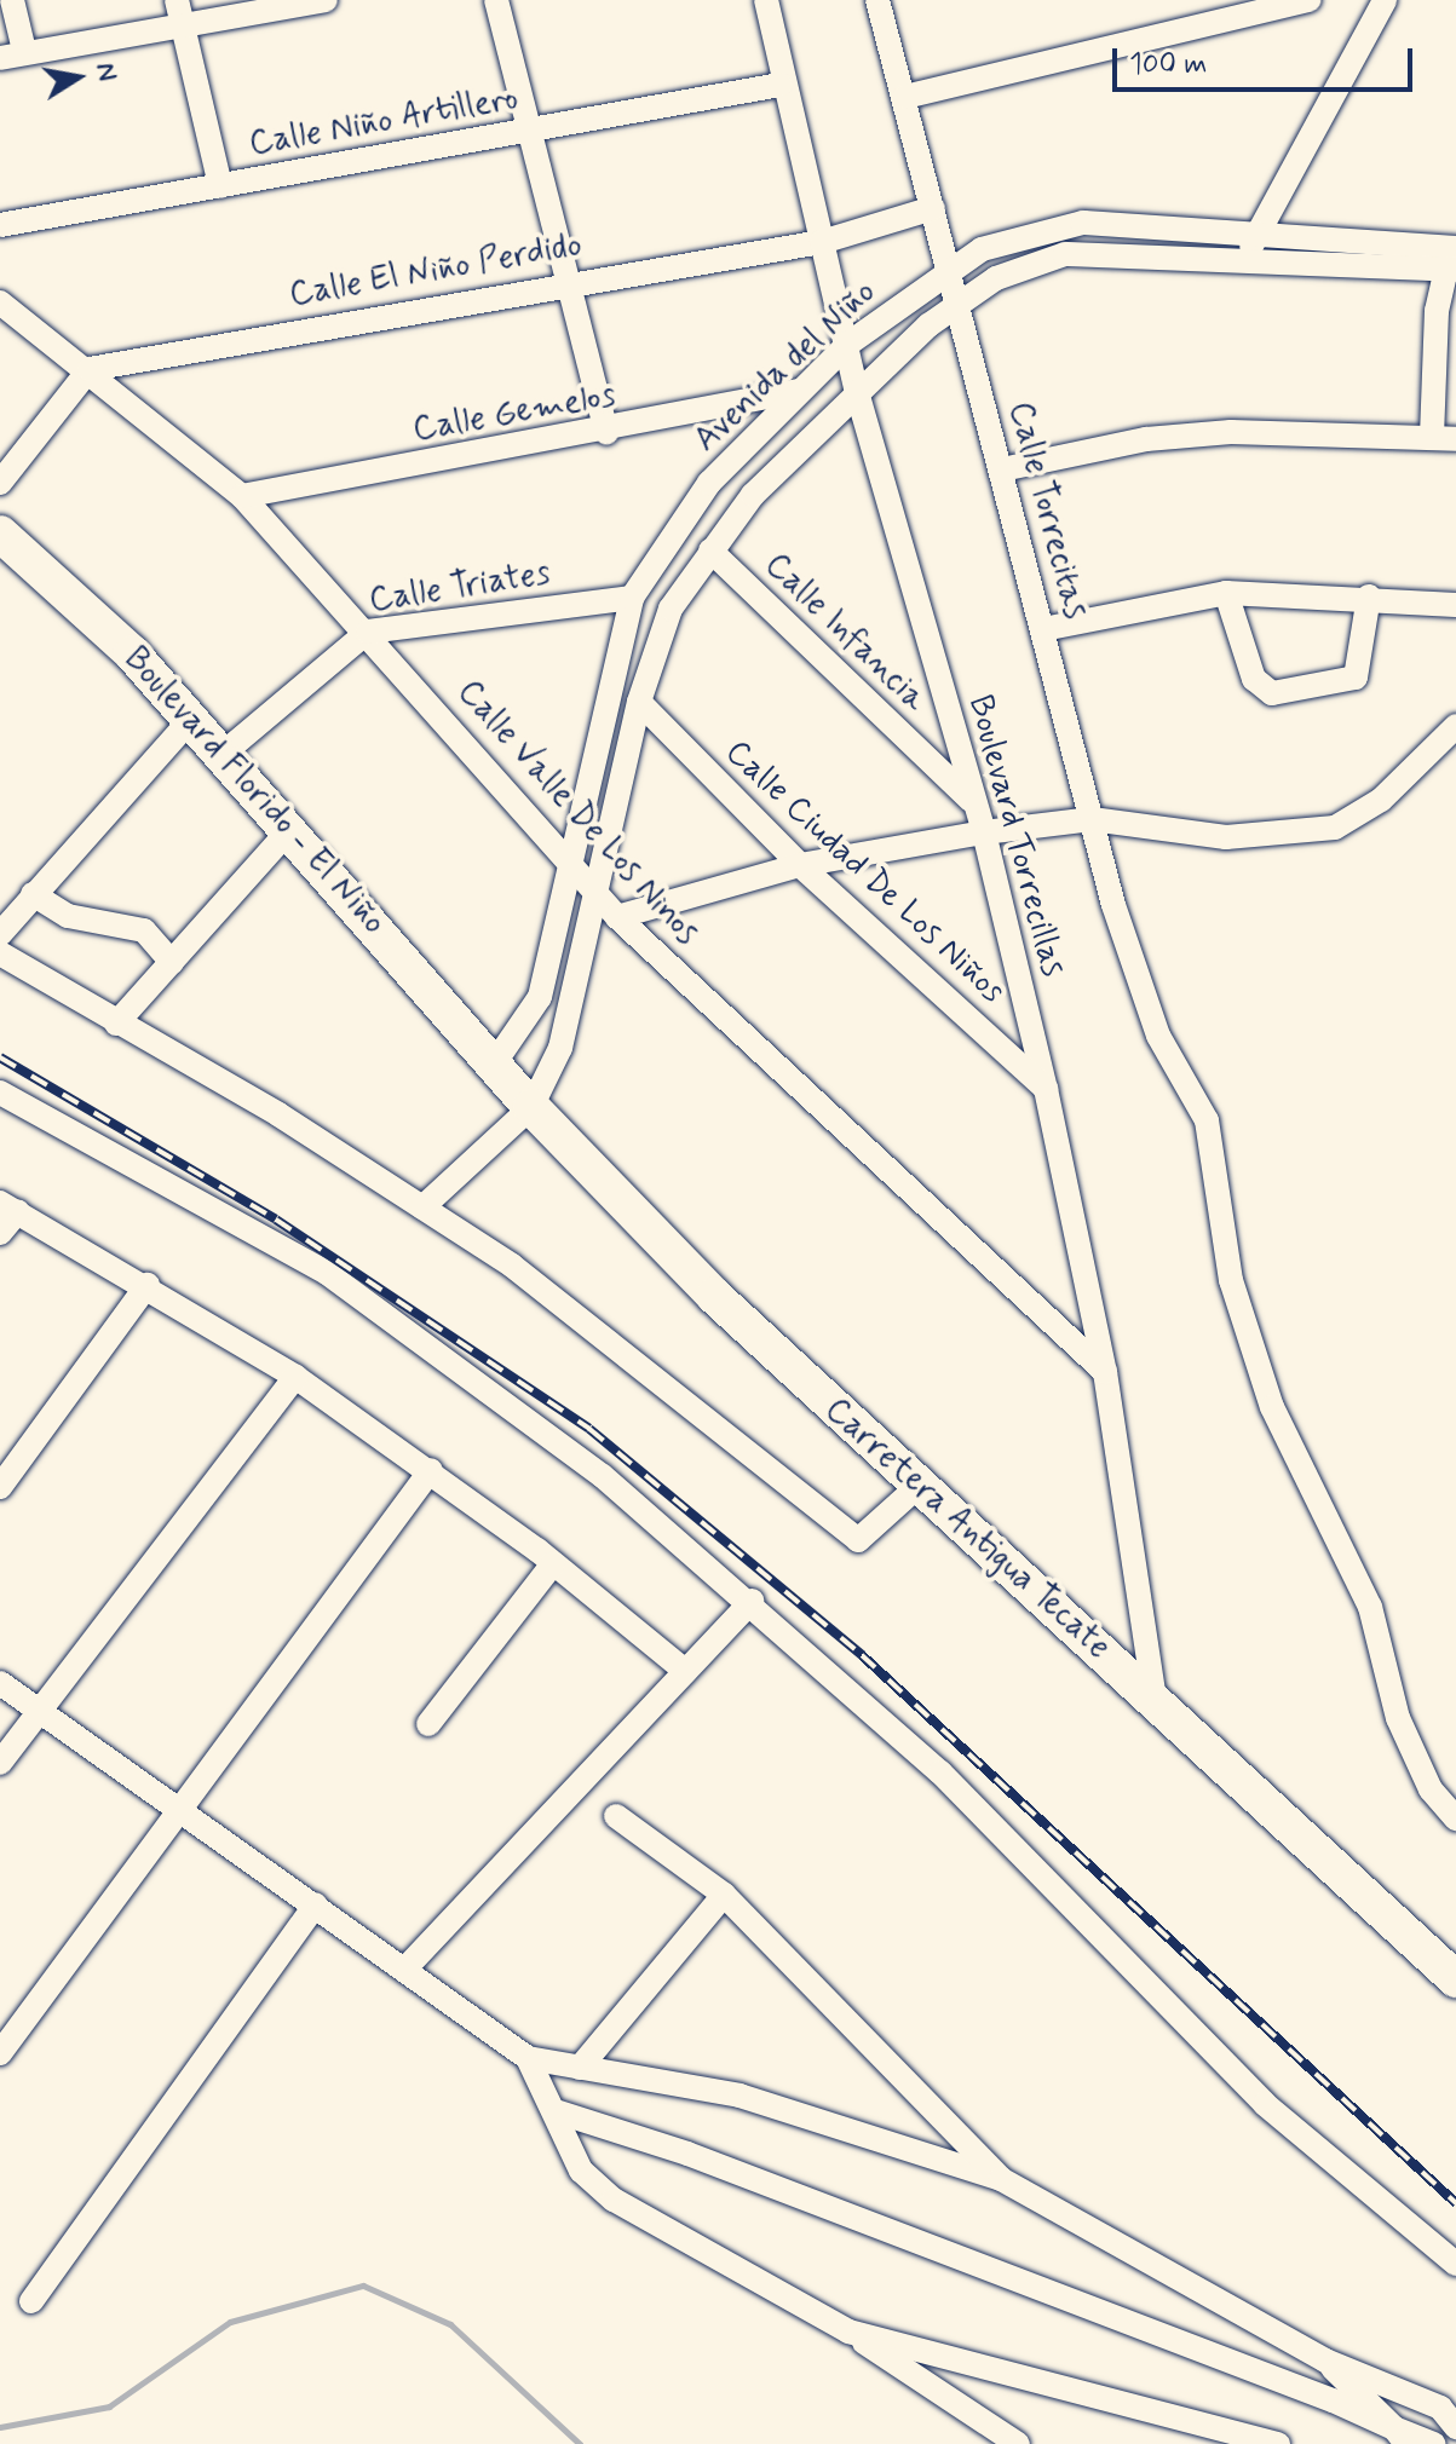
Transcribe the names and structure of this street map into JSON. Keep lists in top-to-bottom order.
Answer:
{
  "streets": {
    "main road": ["Boulevard Florido - El Niño", "Carretera Antigua Tecate"],
    "street": [
      "Calle Niño Artillero",
      "Calle El Niño Perdido",
      "Avenida del Niño",
      "Calle Gemelos",
      "Calle Torrecitas",
      "Calle Triates",
      "Calle Infancia",
      "Calle Valle De Los Ninos",
      "Boulevard Torrecillas",
      "Calle Ciudad De Los Niños"
    ]
  },
  "crossings": [
    ["Calle Niño Artillero", "Boulevard Torrecillas"],
    ["Calle El Niño Perdido", "Calle Torrecitas"],
    ["Calle El Niño Perdido", "Calle Valle De Los Ninos"],
    ["Calle El Niño Perdido", "Boulevard Torrecillas"],
    ["Avenida del Niño", "Calle Gemelos"],
    ["Avenida del Niño", "Calle Torrecitas"],
    ["Avenida del Niño", "Calle Triates"],
    ["Avenida del Niño", "Calle Infancia"],
    ["Avenida del Niño", "Boulevard Florido - El Niño"],
    ["Avenida del Niño", "Calle Valle De Los Ninos"],
    ["Avenida del Niño", "Boulevard Torrecillas"],
    ["Avenida del Niño", "Calle Ciudad De Los Niños"],
    ["Avenida del Niño", "Carretera Antigua Tecate"],
    ["Calle Gemelos", "Calle Valle De Los Ninos"],
    ["Calle Triates", "Boulevard Florido - El Niño"],
    ["Calle Triates", "Calle Valle De Los Ninos"],
    ["Calle Infancia", "Boulevard Torrecillas"],
    ["Boulevard Florido - El Niño", "Carretera Antigua Tecate"],
    ["Calle Valle De Los Ninos", "Boulevard Torrecillas"],
    ["Boulevard Torrecillas", "Calle Ciudad De Los Niños"],
    ["Boulevard Torrecillas", "Carretera Antigua Tecate"]
  ],
  "scale_bar": "100 m",
  "north": "right"
}
